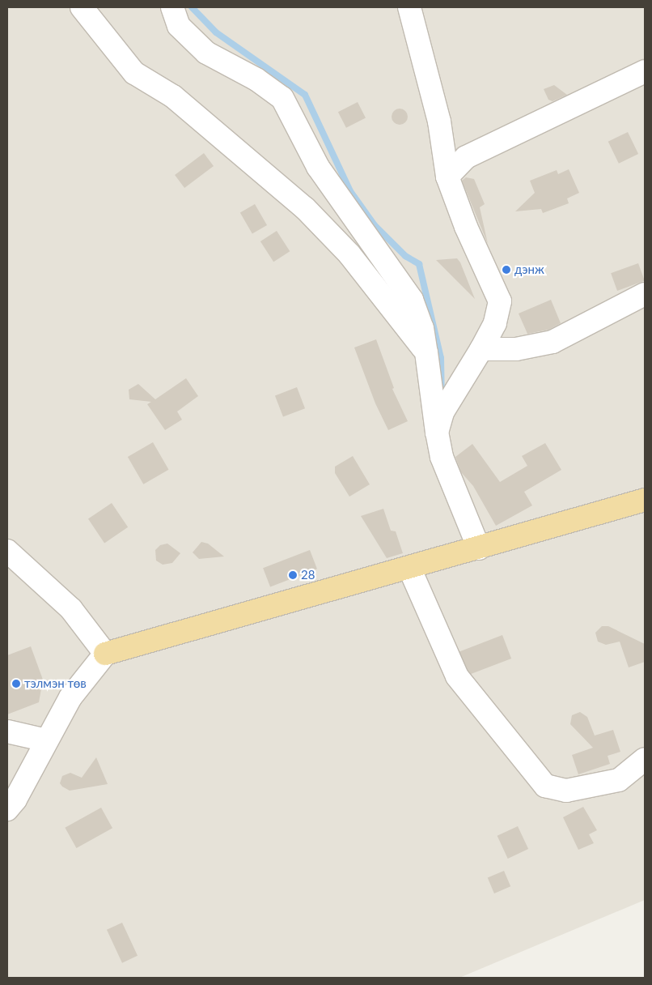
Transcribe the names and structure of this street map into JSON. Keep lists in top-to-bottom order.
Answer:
{
  "places": ["дэнж", "28", "тэлмэн төв"]
}
